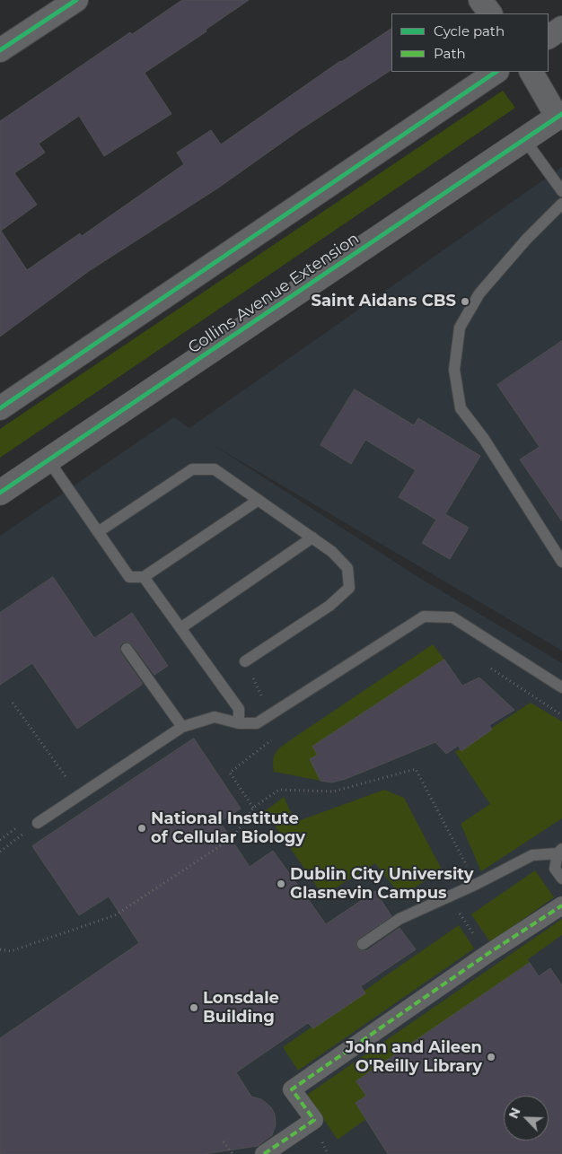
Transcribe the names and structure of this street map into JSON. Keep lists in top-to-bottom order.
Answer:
{
  "streets": {
    "main road": ["Collins Avenue Extension"]
  },
  "places": [
    "Saint Aidans CBS",
    "National Institute of Cellular Biology",
    "Dublin City University Glasnevin Campus",
    "Lonsdale Building",
    "John and Aileen O'Reilly Library"
  ],
  "legend": ["Cycle path", "Path"],
  "north": "top left"
}
